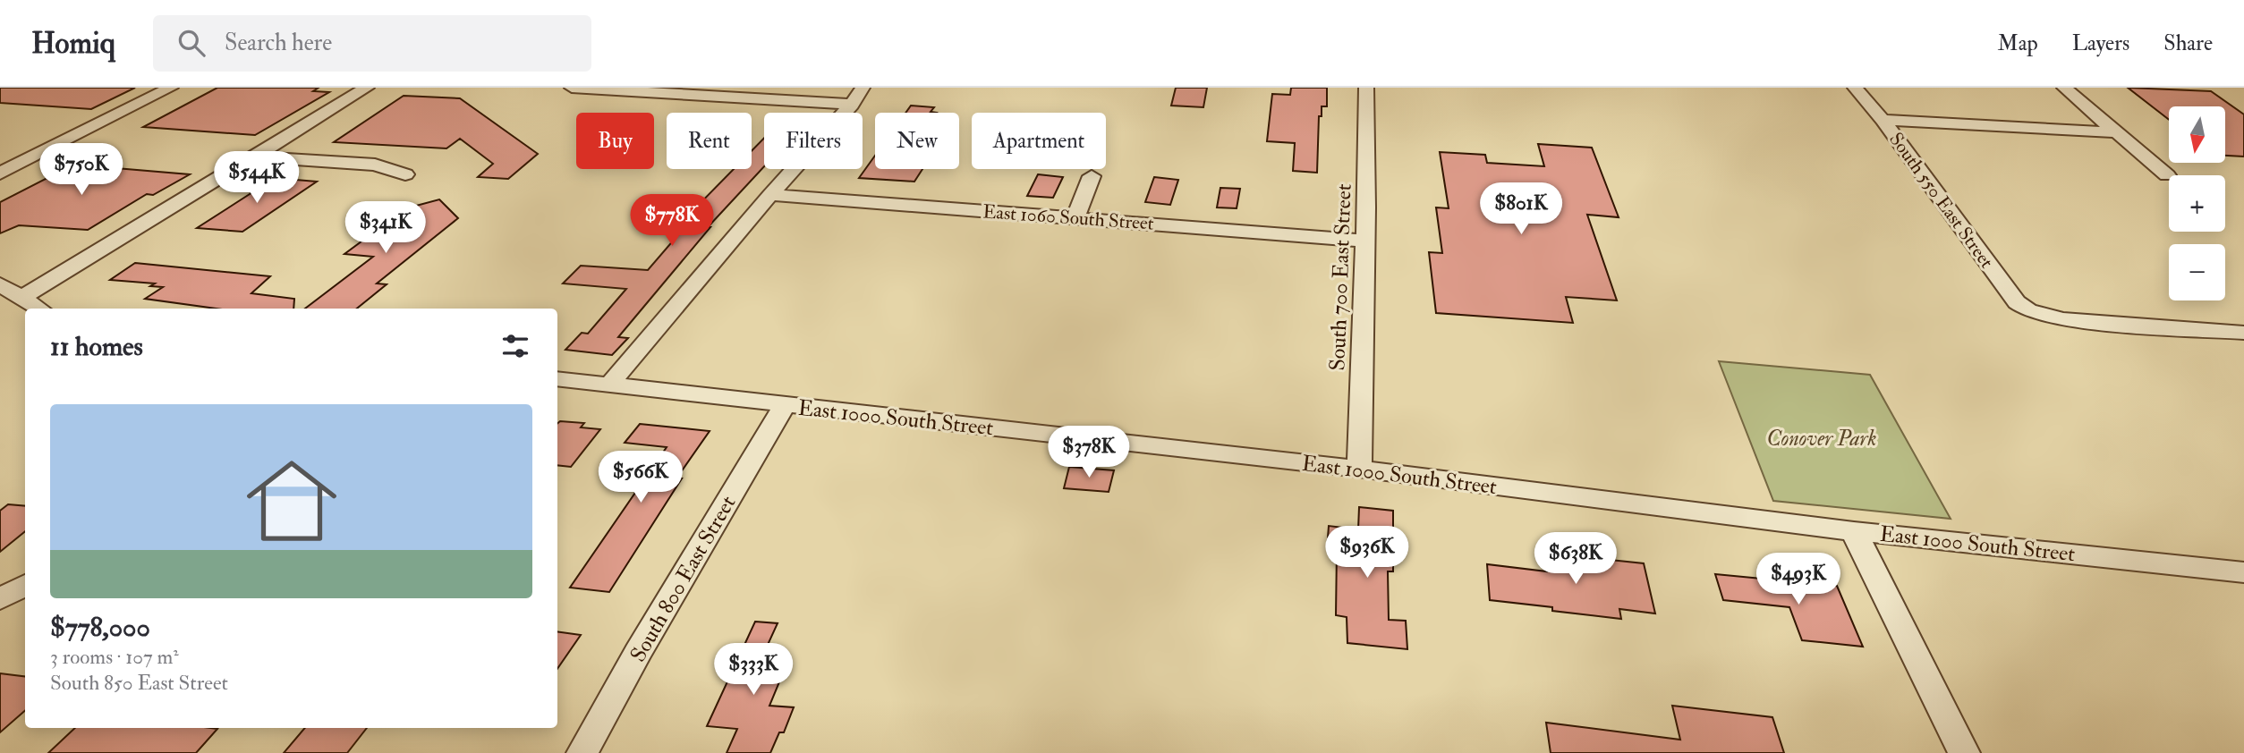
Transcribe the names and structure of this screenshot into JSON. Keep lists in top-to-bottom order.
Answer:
{
  "streets": {
    "street": [
      "South 550 East Street",
      "East 1060 South Street",
      "South 700 East Street",
      "East 1000 South Street",
      "South 800 East Street"
    ]
  },
  "crossings": [
    ["East 1060 South Street", "South 700 East Street"],
    ["South 700 East Street", "East 1000 South Street"],
    ["East 1000 South Street", "South 800 East Street"]
  ],
  "parks": ["Conover Park"],
  "north": "bottom",
  "page": {
    "header": "Homiq",
    "search": "Search here",
    "nav": ["Map", "Layers", "Share"],
    "map_buttons": ["+", "−"],
    "chip": [
      "Buy",
      "Rent",
      "Filters",
      "New",
      "Apartment"
    ],
    "price": [
      "$750K",
      "$544K",
      "$801K",
      "$778K",
      "$341K",
      "$378K",
      "$566K",
      "$936K",
      "$638K",
      "$493K",
      "$333K"
    ],
    "heading": "11 homes",
    "list": [
      {
        "name": "$778,000",
        "note": "3 rooms · 107 m² · South 850 East Street"
      }
    ]
  }
}
